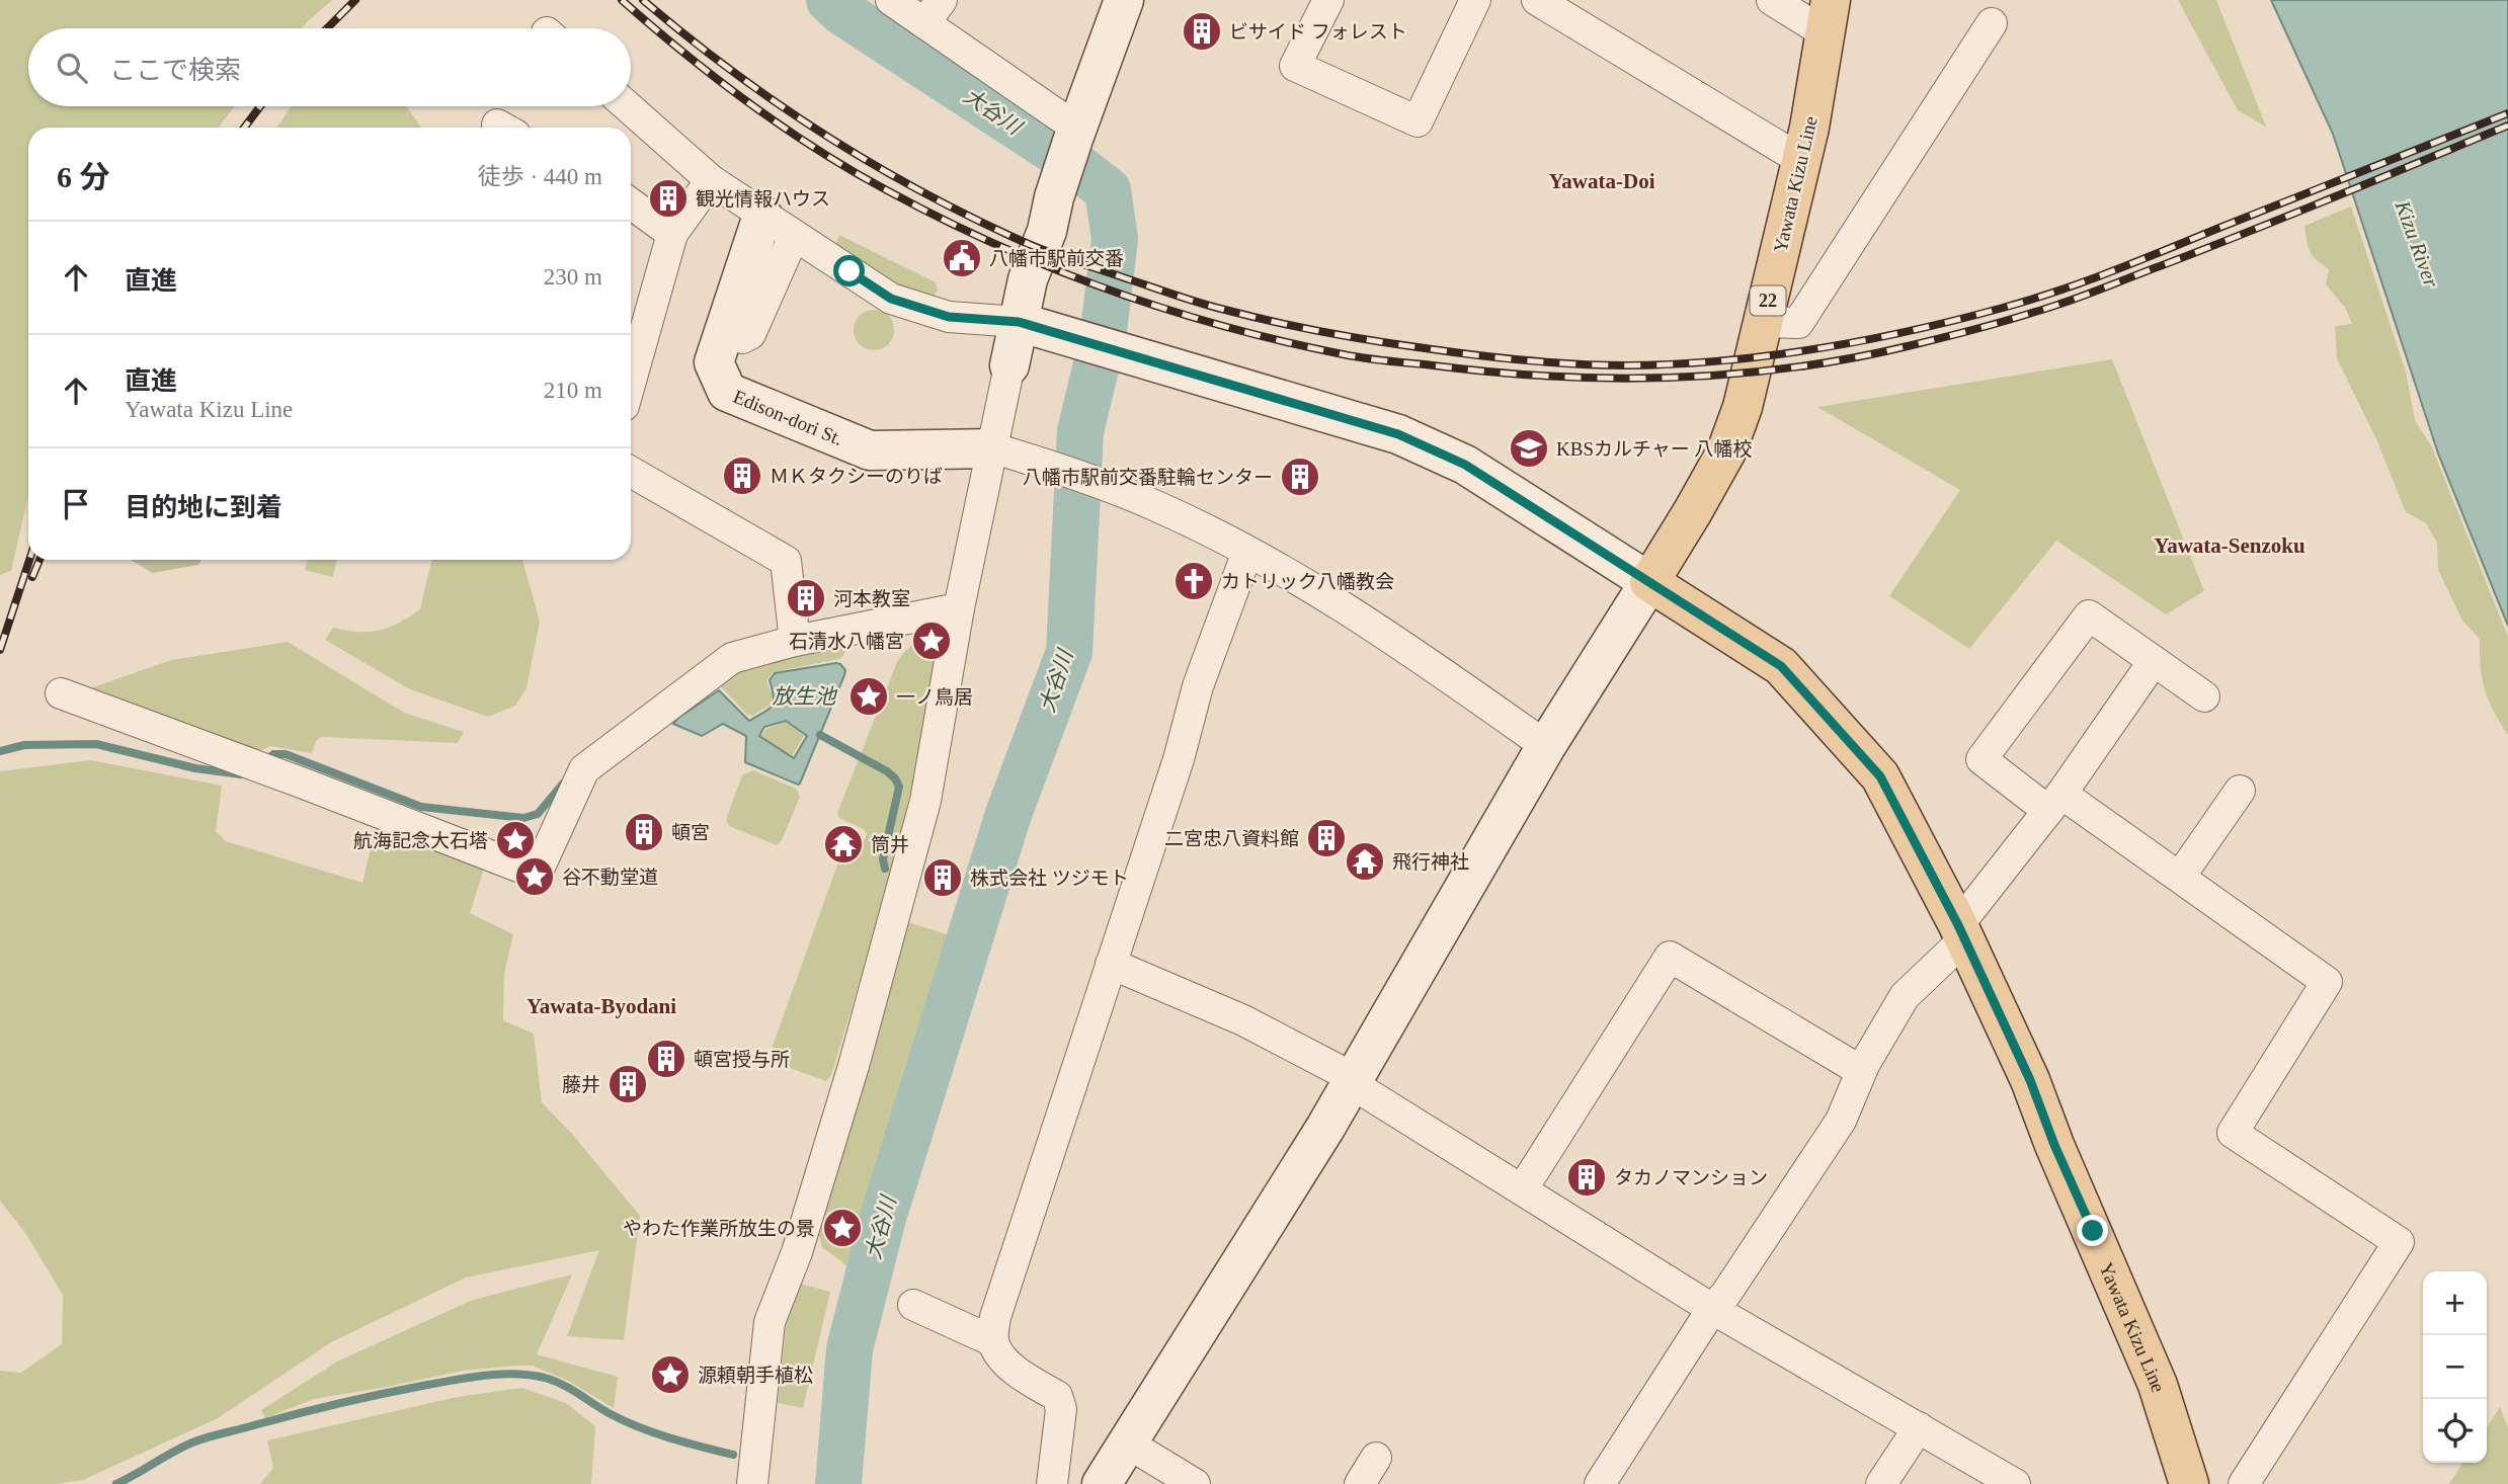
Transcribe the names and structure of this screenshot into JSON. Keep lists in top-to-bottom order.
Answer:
{
  "streets": {
    "main road": ["Yawata Kizu Line", "22"],
    "street": ["Edison-dori St."]
  },
  "districts": ["Yawata-Doi", "Yawata-Senzoku", "Yawata-Byodani"],
  "water": ["大谷川", "Kizu River", "放生池"],
  "places": {
    "building": [
      "ビサイド フォレスト",
      "観光情報ハウス",
      "ＭＫタクシーのりば",
      "八幡市駅前交番駐輪センター",
      "河本教室",
      "頓宮",
      "二宮忠八資料館",
      "株式会社 ツジモト",
      "頓宮授与所",
      "藤井",
      "タカノマンション"
    ],
    "public building": ["八幡市駅前交番"],
    "school or university": ["KBSカルチャー 八幡校"],
    "church": ["カトリック八幡教会"],
    "place": [
      "石清水八幡宮",
      "一ノ鳥居",
      "航海記念大石塔",
      "谷不動堂道",
      "やわた作業所放生の景",
      "源頼朝手植松"
    ],
    "temple": ["筒井", "飛行神社"]
  },
  "page": {
    "search": "ここで検索",
    "heading": ["6 分", "徒歩 · 440 m"],
    "list": [
      ["直進", "230 m"],
      ["直進", "Yawata Kizu Line", "210 m"],
      "目的地に到着"
    ],
    "map_buttons": ["+", "−"]
  }
}
